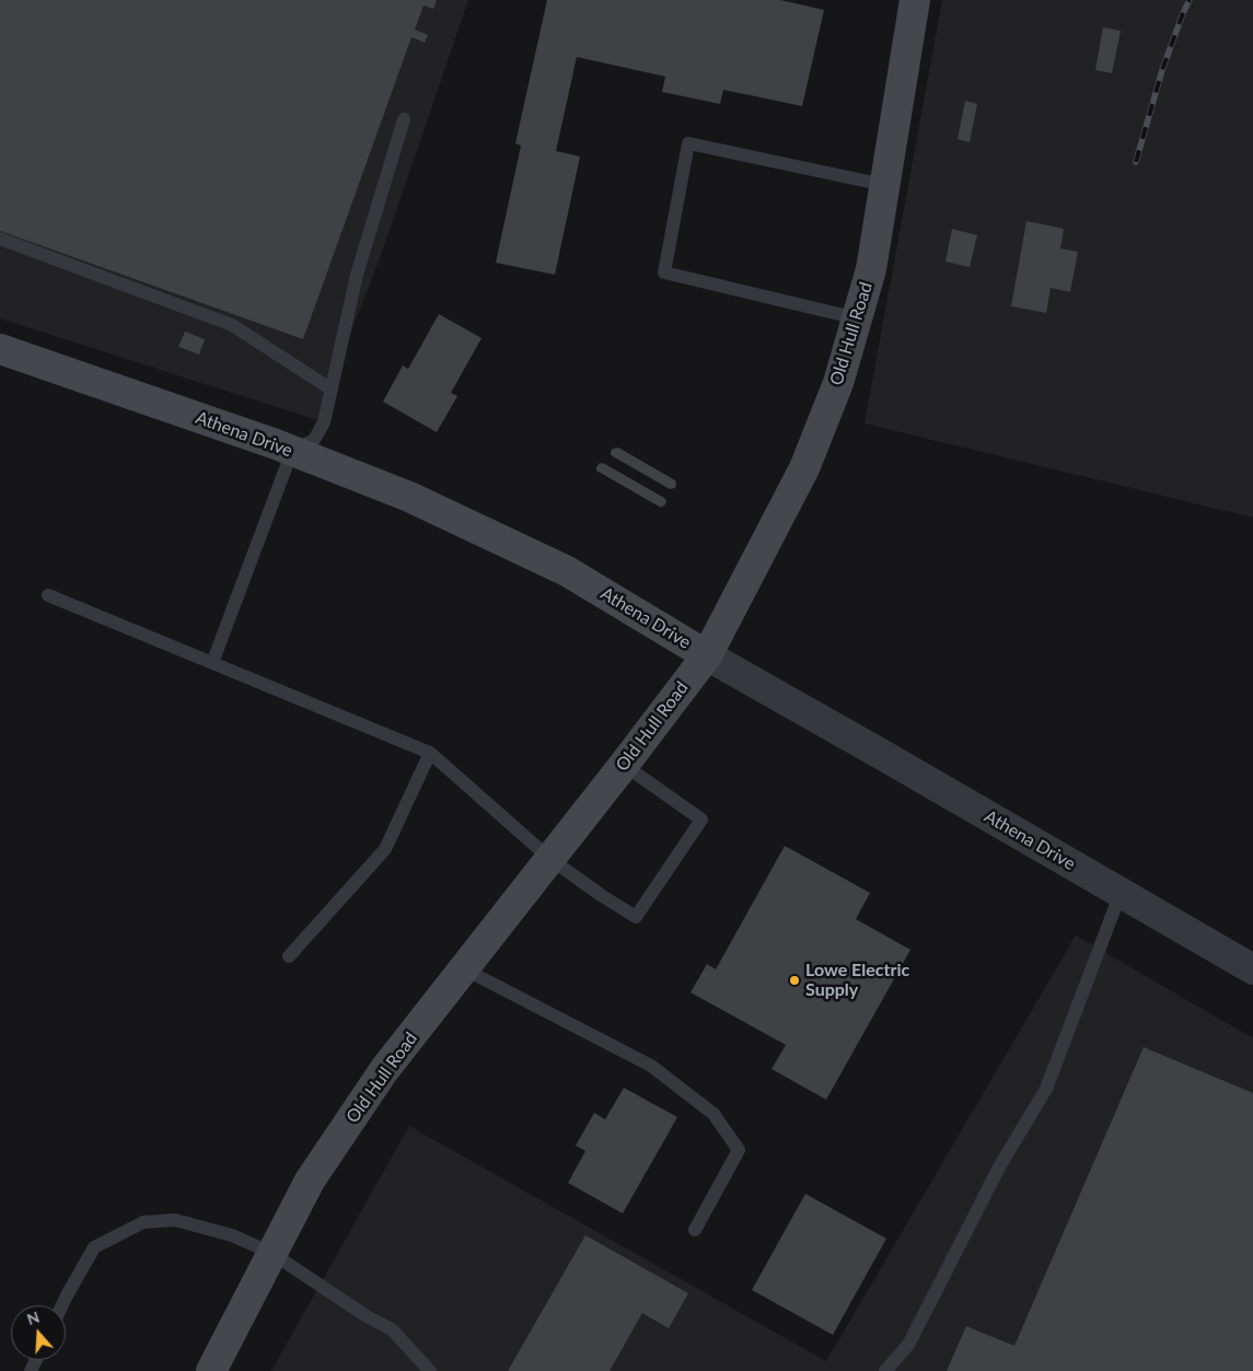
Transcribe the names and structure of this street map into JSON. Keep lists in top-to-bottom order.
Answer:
{
  "streets": {
    "main road": ["Old Hull Road", "Athena Drive"]
  },
  "crossings": [
    ["Old Hull Road", "Athena Drive"]
  ],
  "places": ["Lowe Electric Supply"],
  "north": "top"
}
